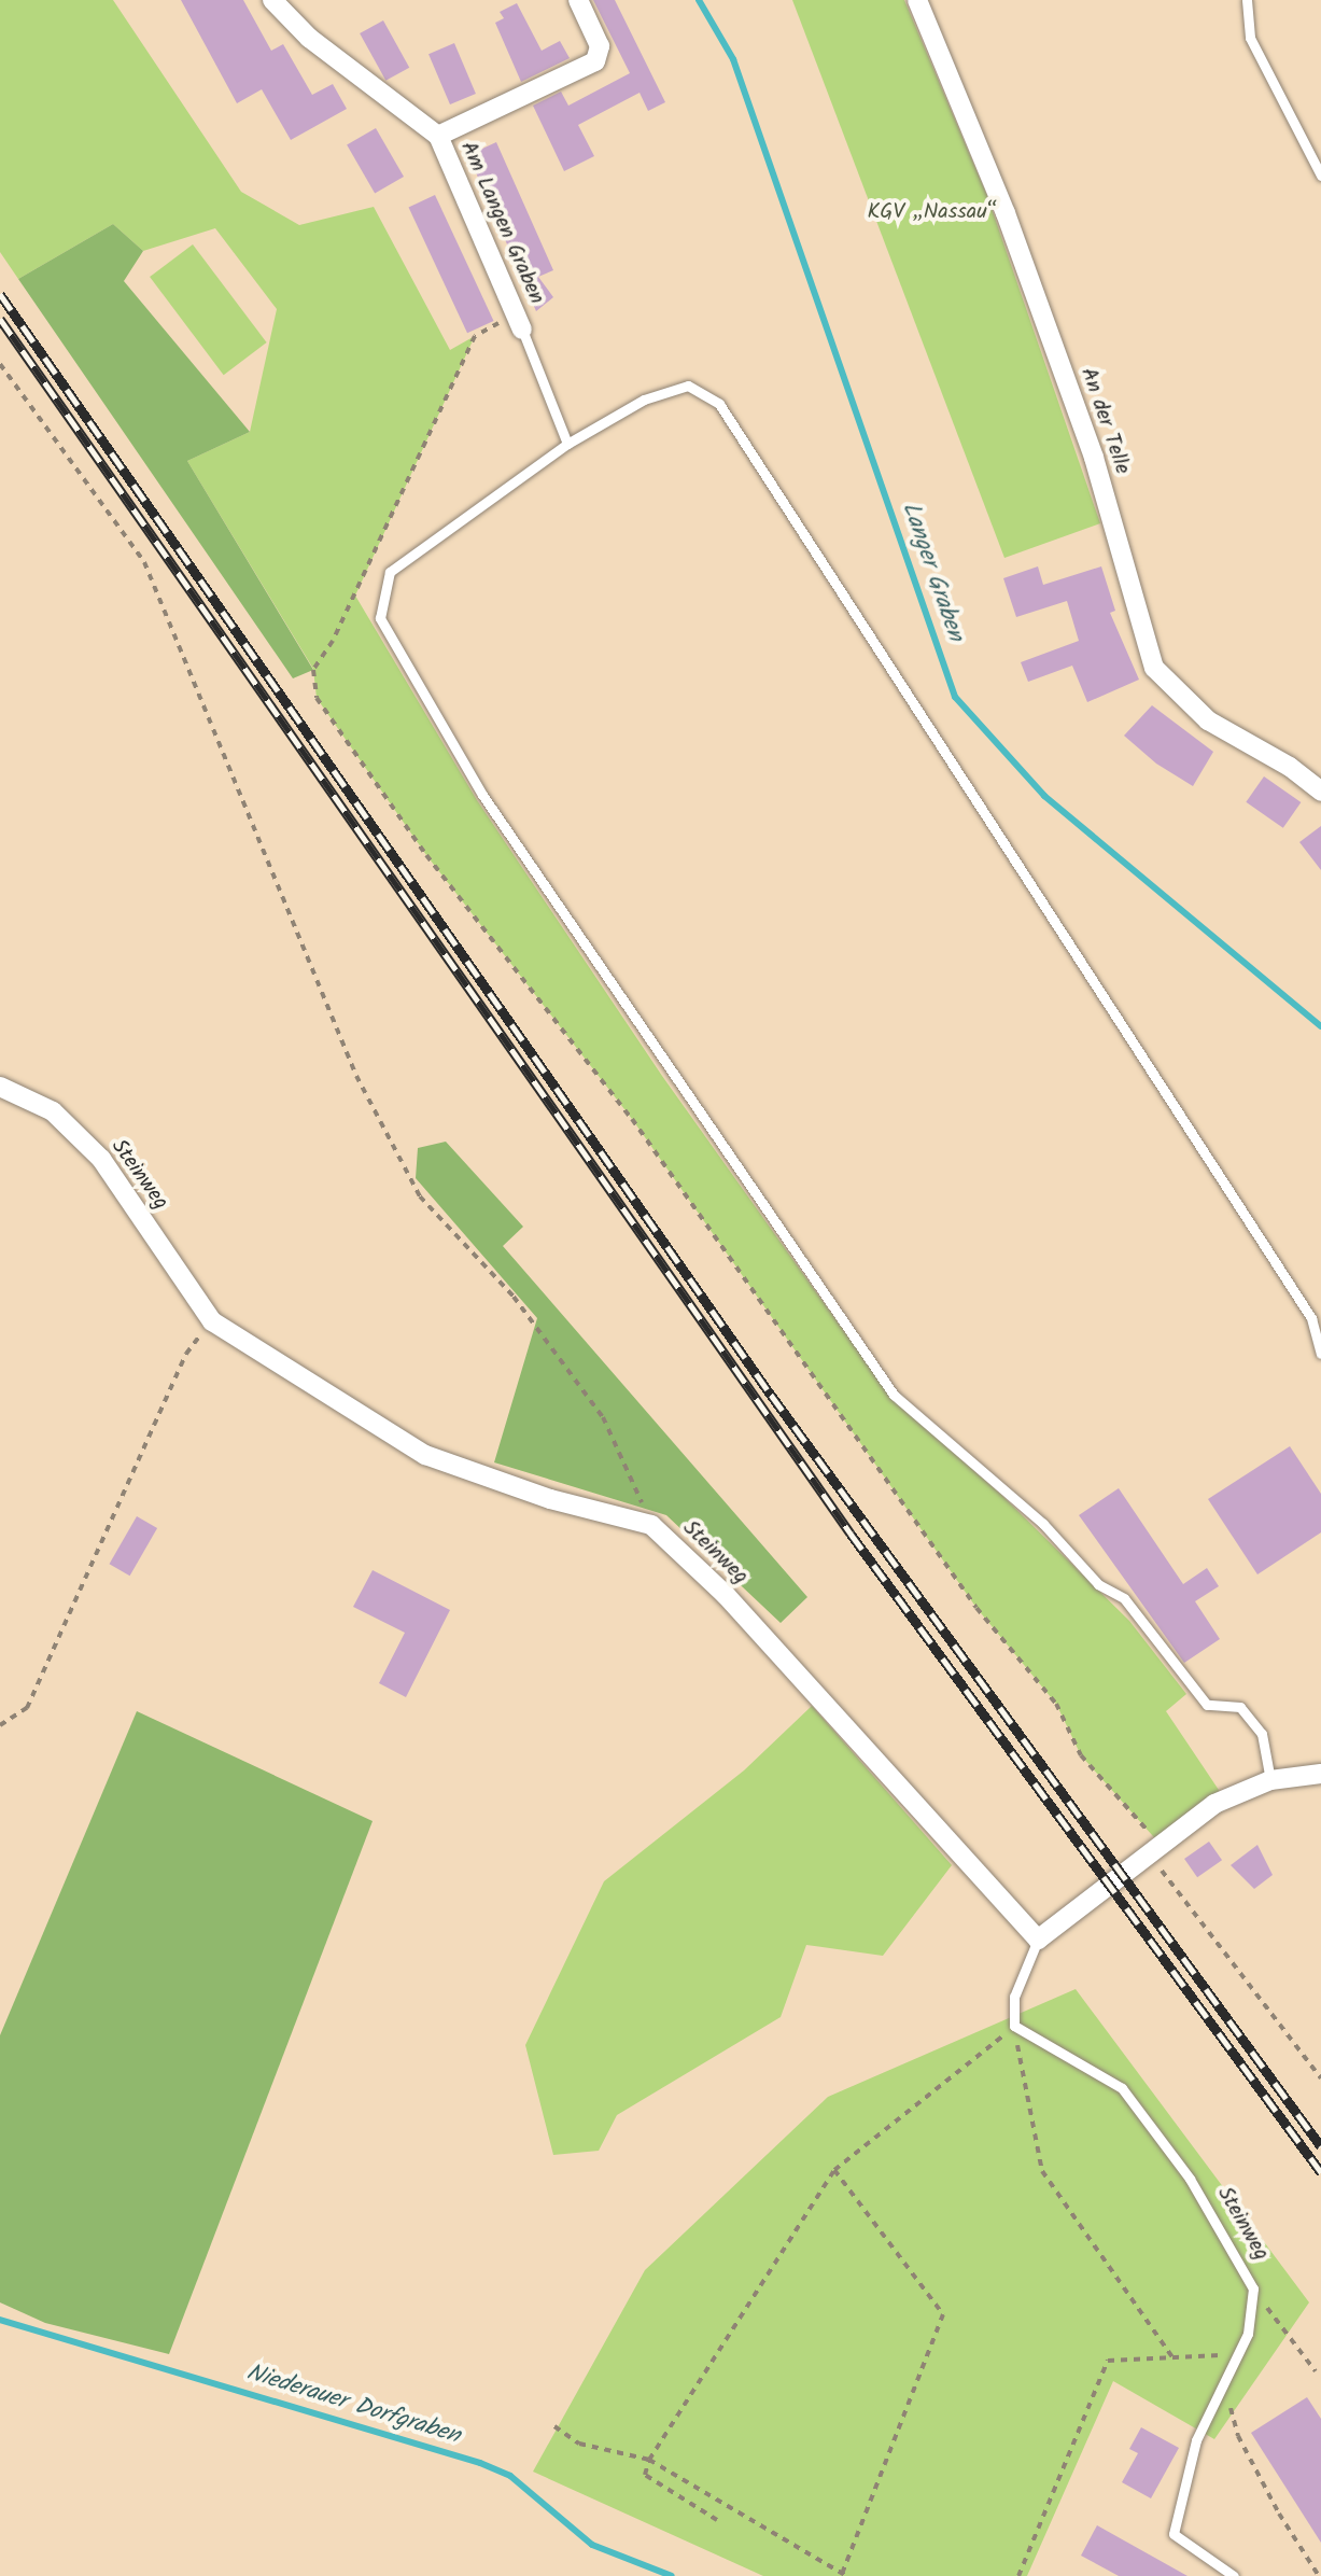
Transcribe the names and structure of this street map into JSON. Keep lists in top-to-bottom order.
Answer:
{
  "streets": {
    "street": ["Am Langen Graben", "An der Telle", "Steinweg"]
  },
  "water": ["Langer Graben", "Niederauer Dorfgraben"],
  "parks": ["KGV „Nassau“"]
}
